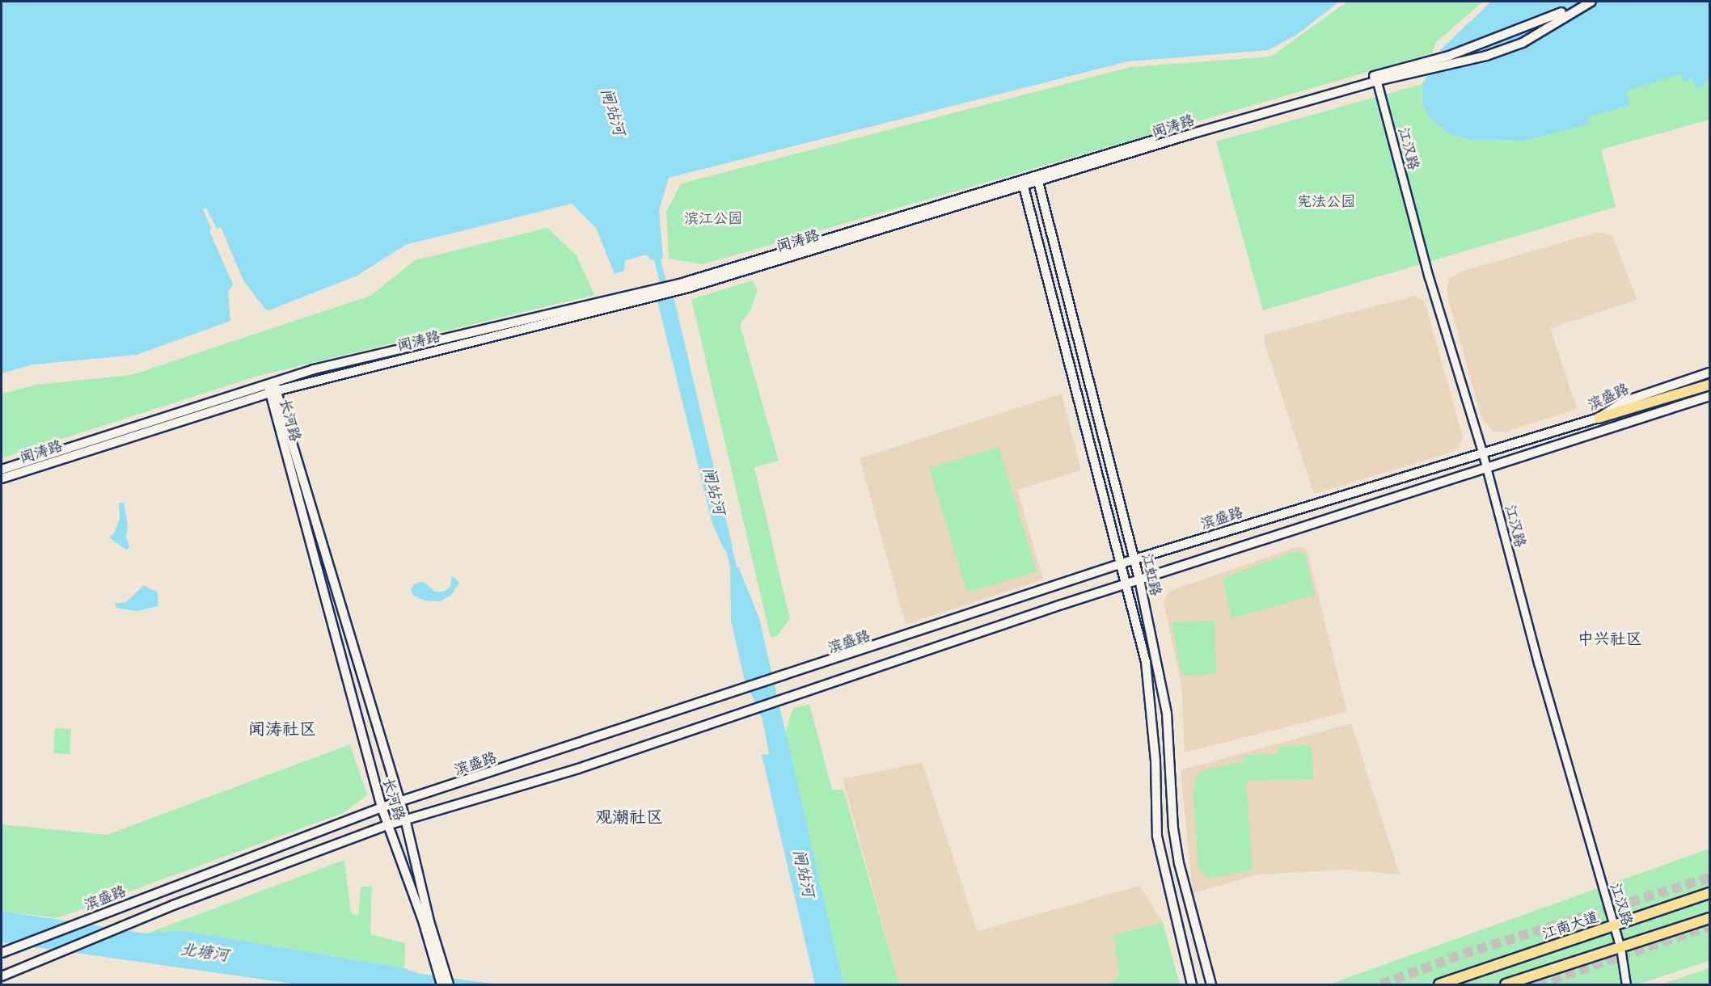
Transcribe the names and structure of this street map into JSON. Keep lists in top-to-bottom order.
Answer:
{
  "streets": {
    "main road": [
      "闻涛路",
      "滨盛路",
      "长河路",
      "江虹路",
      "江南大道"
    ],
    "street": ["江汉路"]
  },
  "crossings": [
    ["闻涛路", "江汉路"],
    ["闻涛路", "长河路"],
    ["闻涛路", "江虹路"],
    ["江汉路", "滨盛路"],
    ["江汉路", "江南大道"],
    ["滨盛路", "长河路"],
    ["滨盛路", "江虹路"]
  ],
  "districts": ["中兴社区", "闻涛社区", "观潮社区"],
  "water": ["闸站河", "北塘河"],
  "parks": ["宪法公园", "滨江公园"]
}
